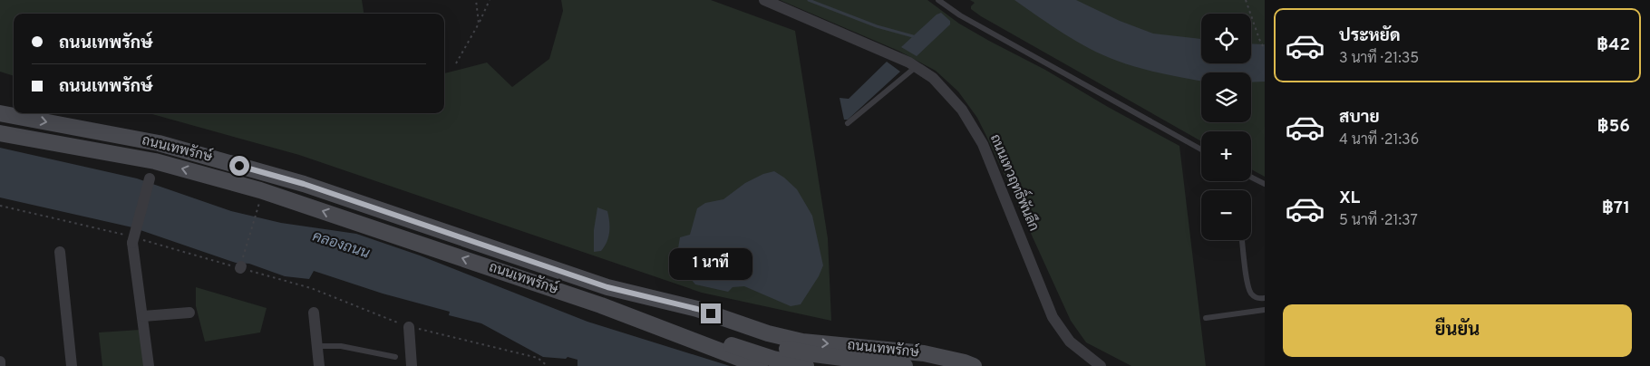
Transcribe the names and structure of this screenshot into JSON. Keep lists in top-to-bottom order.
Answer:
{
  "streets": {
    "main road": ["ถนนเทพรักษ์"],
    "street": ["ถนนเทวฤทธิ์พันลึก"]
  },
  "water": ["คลองถนน"],
  "page": {
    "list": [
      {
        "name": "ประหยัด",
        "note": "3 นาที · 21:35",
        "value": "฿42"
      },
      {
        "name": "สบาย",
        "note": "4 นาที · 21:36",
        "value": "฿56"
      },
      {
        "name": "XL",
        "note": "5 นาที · 21:37",
        "value": "฿71"
      }
    ],
    "map_buttons": ["+", "−"],
    "banner": ["ถนนเทพรักษ์", "ถนนเทพรักษ์"],
    "bubble": "1 นาที",
    "buttons": "ยืนยัน"
  }
}
